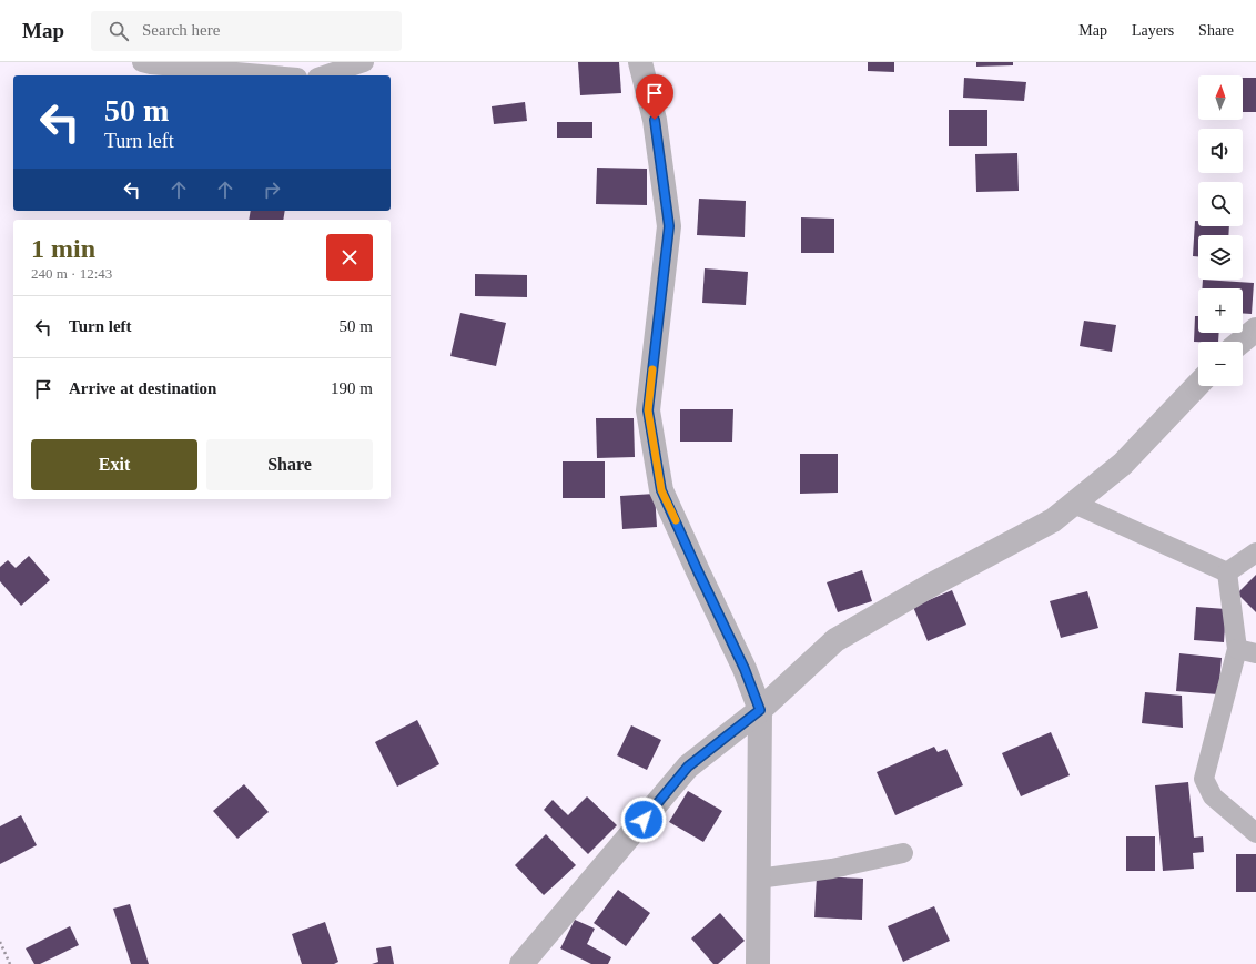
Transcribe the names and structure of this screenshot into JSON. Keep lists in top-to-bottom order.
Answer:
{
  "north": "top",
  "page": {
    "header": "Map",
    "search": "Search here",
    "nav": ["Map", "Layers", "Share"],
    "map_buttons": ["+", "−"],
    "turn": ["50 m", "Turn left"],
    "heading": ["1 min", "240 m · 12:43"],
    "list": [
      {
        "name": "Turn left",
        "value": "50 m"
      },
      {
        "name": "Arrive at destination",
        "value": "190 m"
      }
    ],
    "buttons": ["Exit", "Share"]
  }
}
